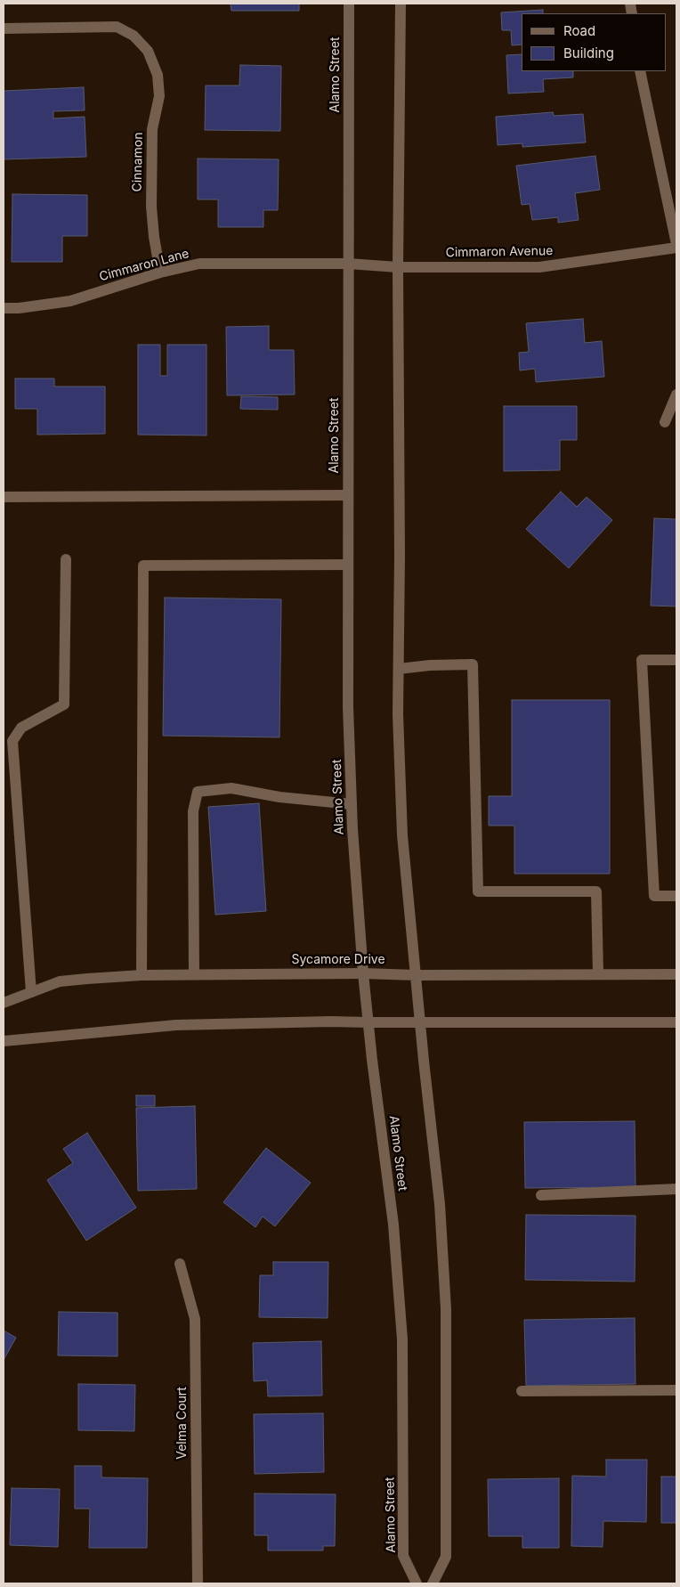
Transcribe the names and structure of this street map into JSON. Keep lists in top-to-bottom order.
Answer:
{
  "streets": {
    "main road": [
      "Alamo Street",
      "Cinnamon",
      "Cimmaron Avenue",
      "Cimmaron Lane",
      "Sycamore Drive",
      "Velma Court"
    ]
  },
  "crossings": [
    ["Alamo Street", "Cimmaron Avenue"],
    ["Alamo Street", "Cimmaron Lane"],
    ["Alamo Street", "Sycamore Drive"],
    ["Cinnamon", "Cimmaron Lane"],
    ["Cimmaron Avenue", "Cimmaron Lane"]
  ],
  "legend": ["Road", "Building"]
}
